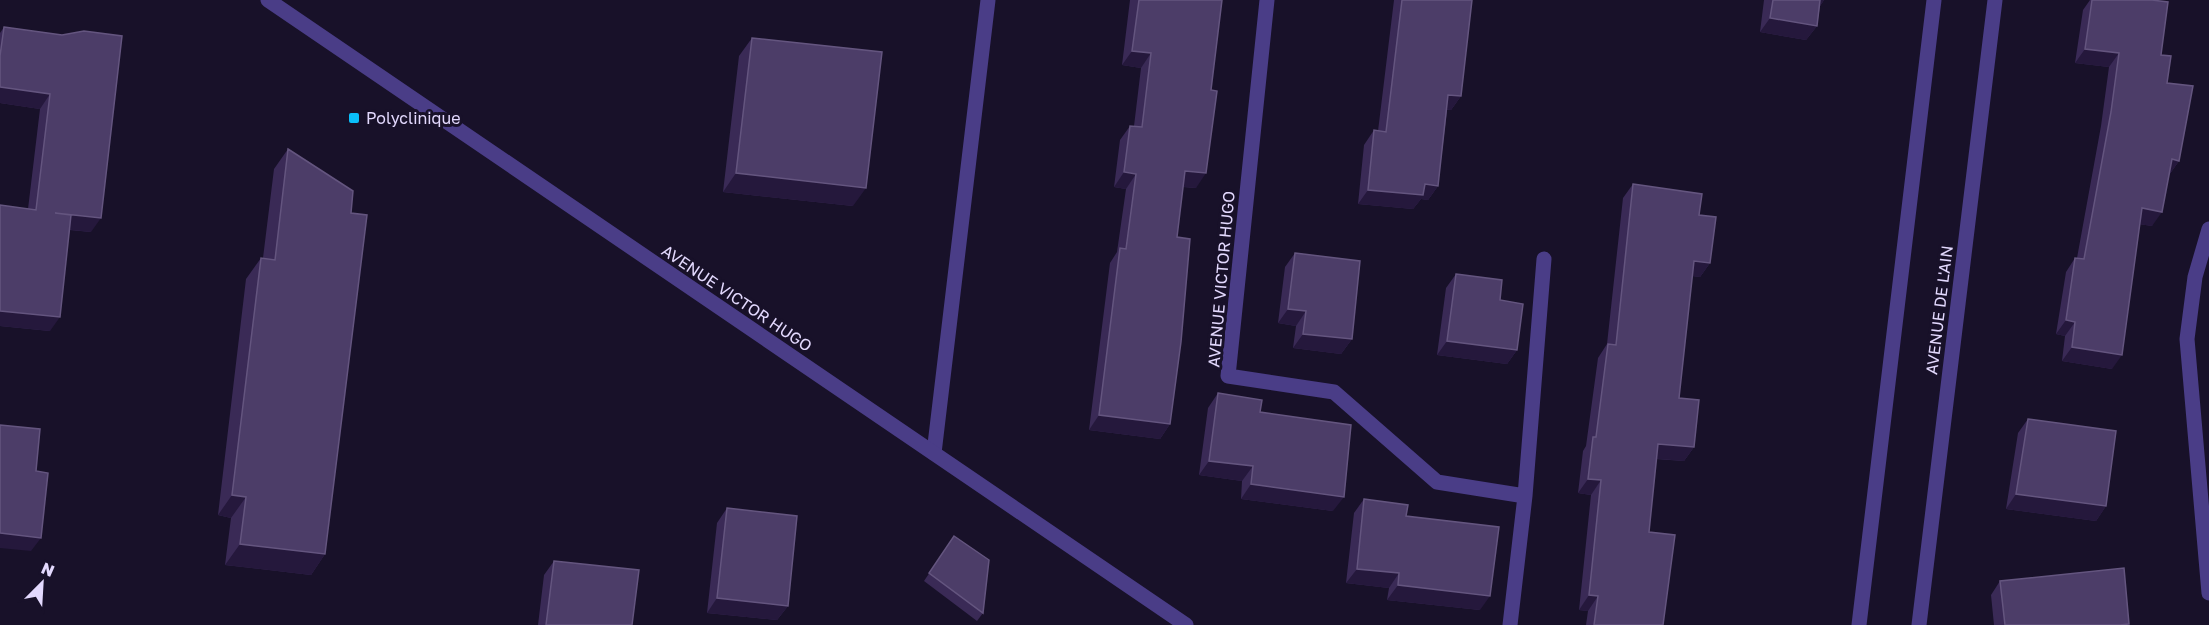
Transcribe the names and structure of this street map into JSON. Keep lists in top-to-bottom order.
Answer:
{
  "streets": {
    "street": ["AVENUE VICTOR HUGO", "AVENUE DE L'AIN"]
  },
  "places": {
    "transit": ["Polyclinique"]
  },
  "north": "top right"
}
